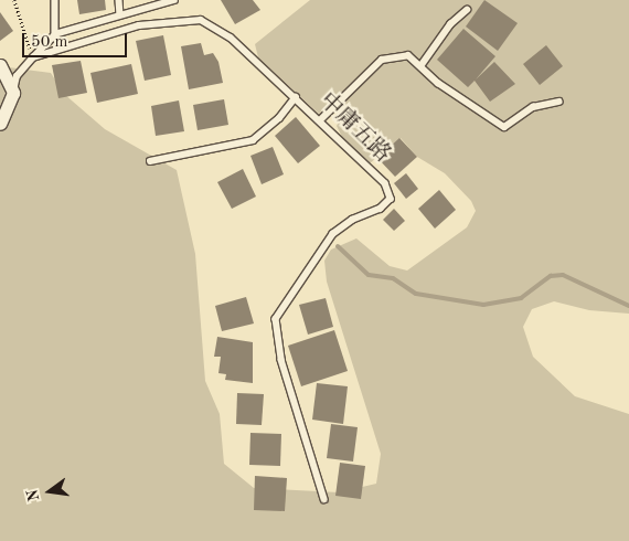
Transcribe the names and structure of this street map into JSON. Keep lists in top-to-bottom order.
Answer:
{
  "streets": {
    "lane": ["中庸五路"]
  },
  "scale_bar": "50 m",
  "north": "left"
}
